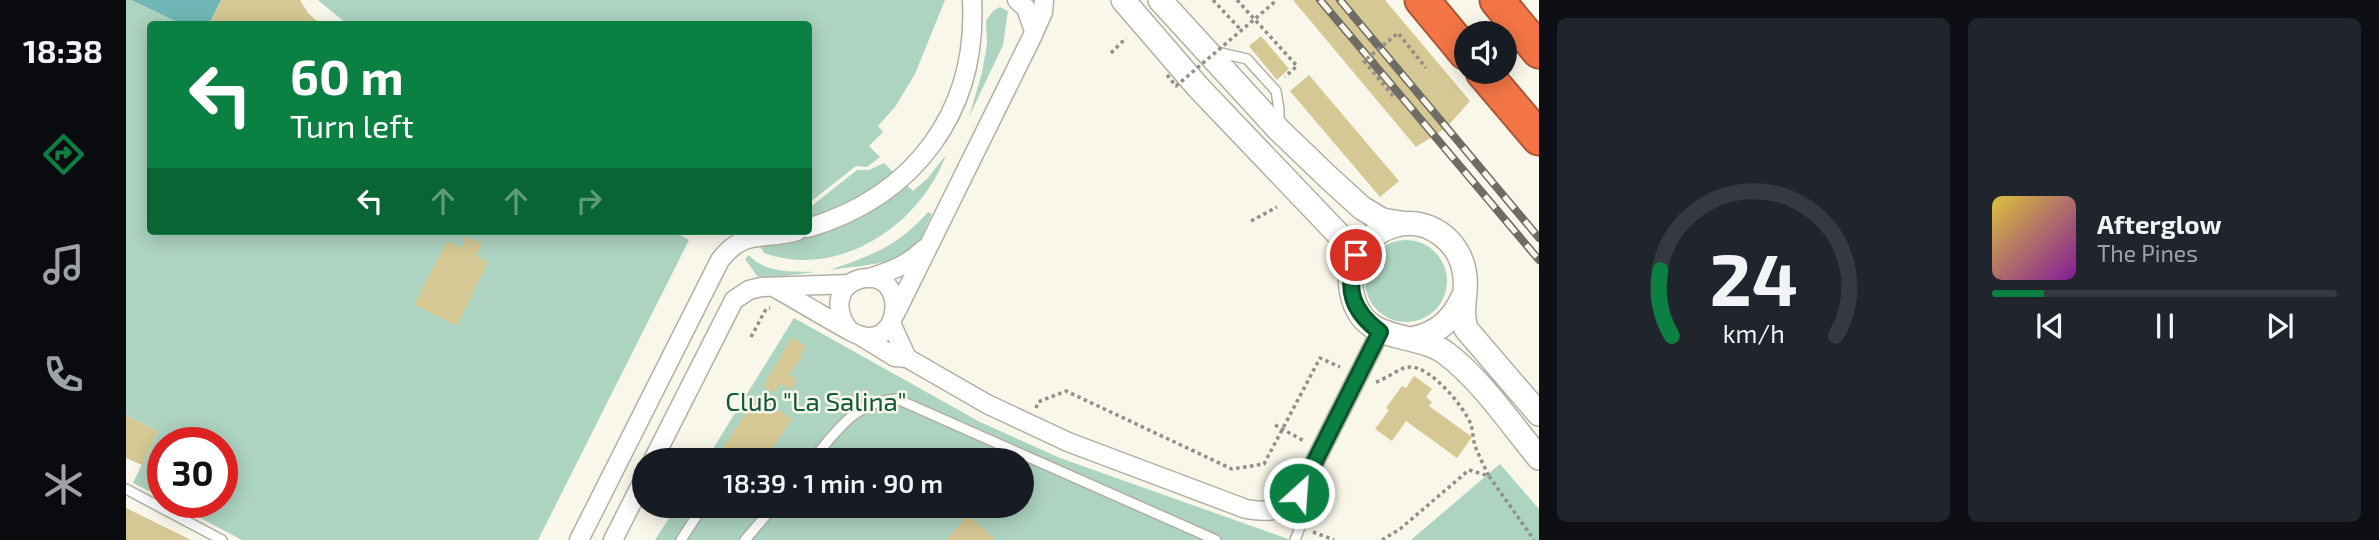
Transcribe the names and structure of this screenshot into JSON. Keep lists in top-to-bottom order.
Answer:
{
  "parks": ["Club \"La Salina\""],
  "page": {
    "tabs": "18:38",
    "turn": ["60 m", "Turn left"],
    "song": ["Afterglow", "The Pines"],
    "limit": "30",
    "trip": "18:39 · 1 min · 90 m",
    "gauge": ["24", "km/h"]
  }
}
